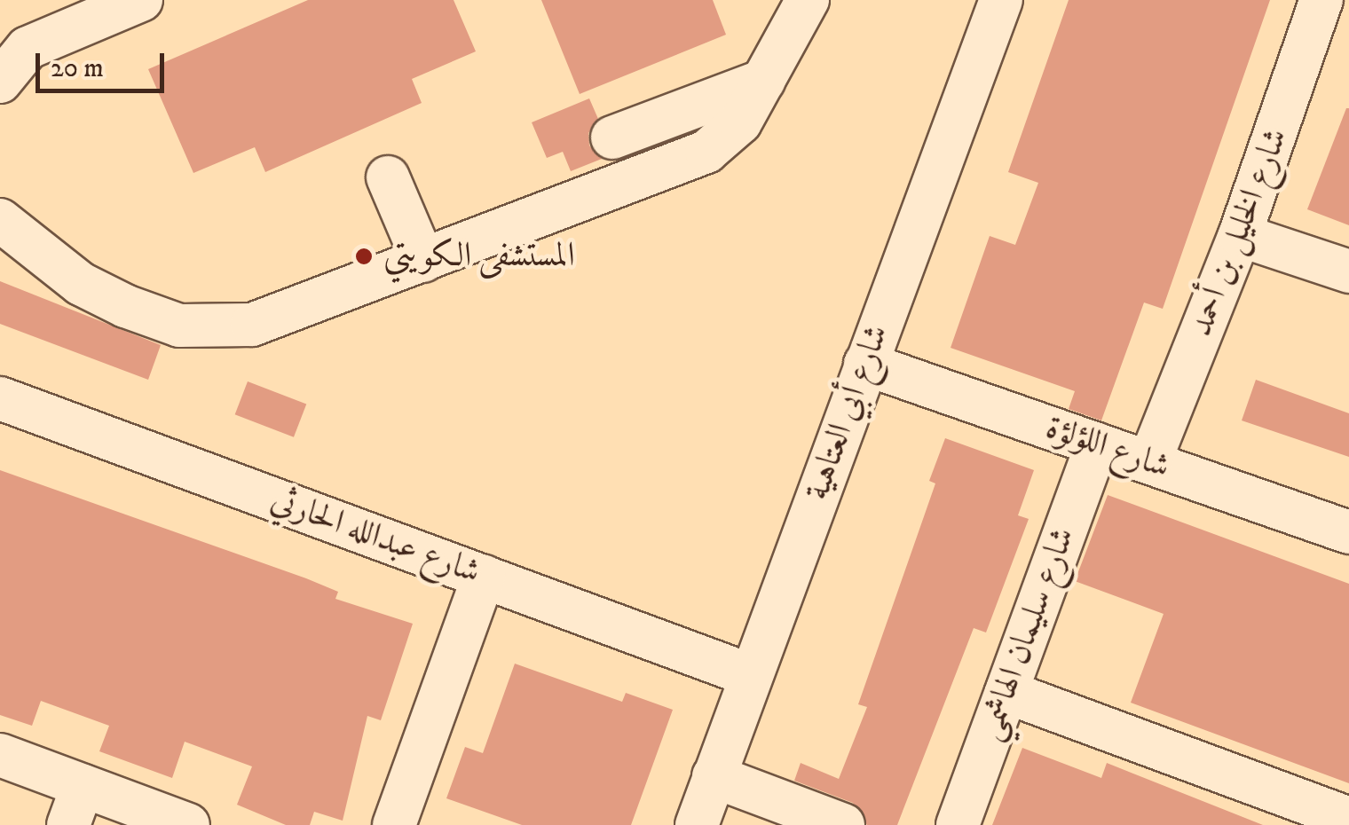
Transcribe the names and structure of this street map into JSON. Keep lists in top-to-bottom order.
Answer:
{
  "streets": {
    "street": [
      "شارع الخليل بن أحمد",
      "شارع أبي العتاهية",
      "شارع اللؤلؤة",
      "شارع عبدالله الحارثي",
      "شارع سليمان الهاشمي"
    ]
  },
  "crossings": [
    ["شارع الخليل بن أحمد", "شارع اللؤلؤة"],
    ["شارع أبي العتاهية", "شارع اللؤلؤة"],
    ["شارع أبي العتاهية", "شارع عبدالله الحارثي"],
    ["شارع اللؤلؤة", "شارع سليمان الهاشمي"]
  ],
  "places": ["المستشفى الكويتي"],
  "scale_bar": "20 m"
}
